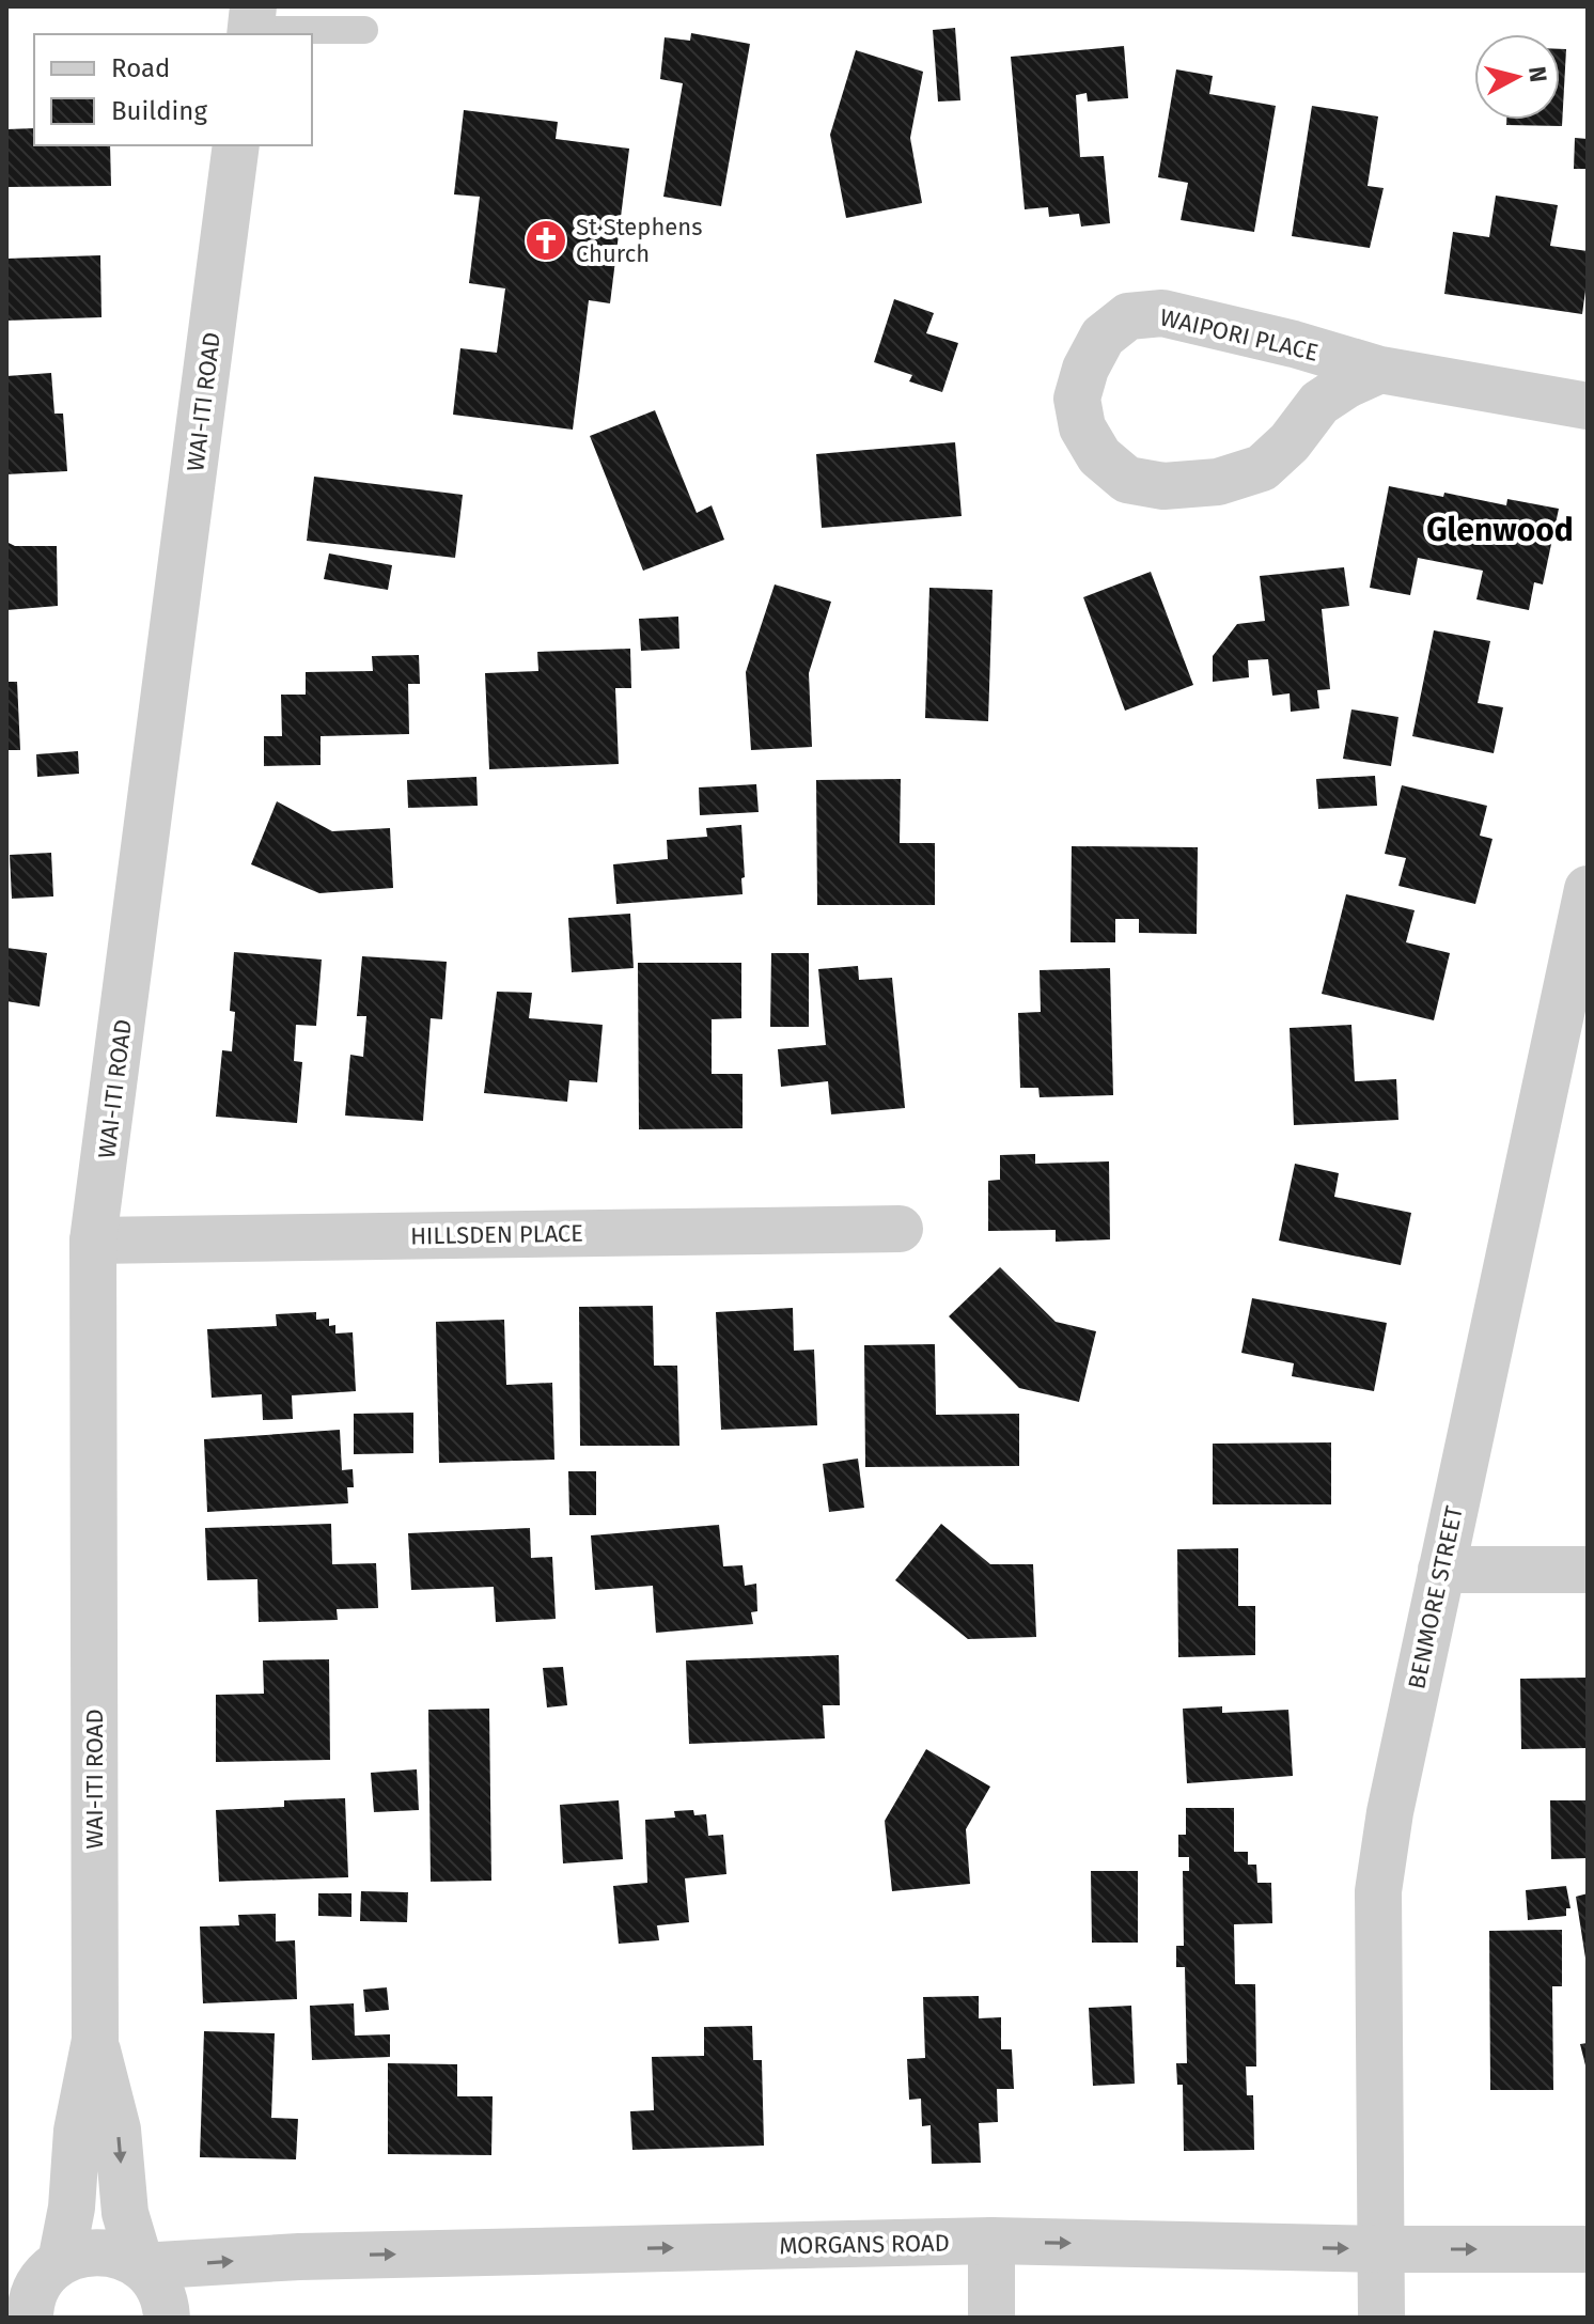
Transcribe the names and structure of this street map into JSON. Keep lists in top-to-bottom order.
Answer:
{
  "streets": {
    "street": [
      "WAIPORI PLACE",
      "WAI-ITI ROAD",
      "HILLSDEN PLACE",
      "BENMORE STREET",
      "MORGANS ROAD"
    ]
  },
  "crossings": [
    ["WAI-ITI ROAD", "HILLSDEN PLACE"],
    ["WAI-ITI ROAD", "MORGANS ROAD"],
    ["BENMORE STREET", "MORGANS ROAD"]
  ],
  "one_way": ["MORGANS ROAD"],
  "districts": ["Glenwood"],
  "places": {
    "church": ["St Stephens Church"]
  },
  "legend": ["Road", "Building"],
  "north": "right"
}
